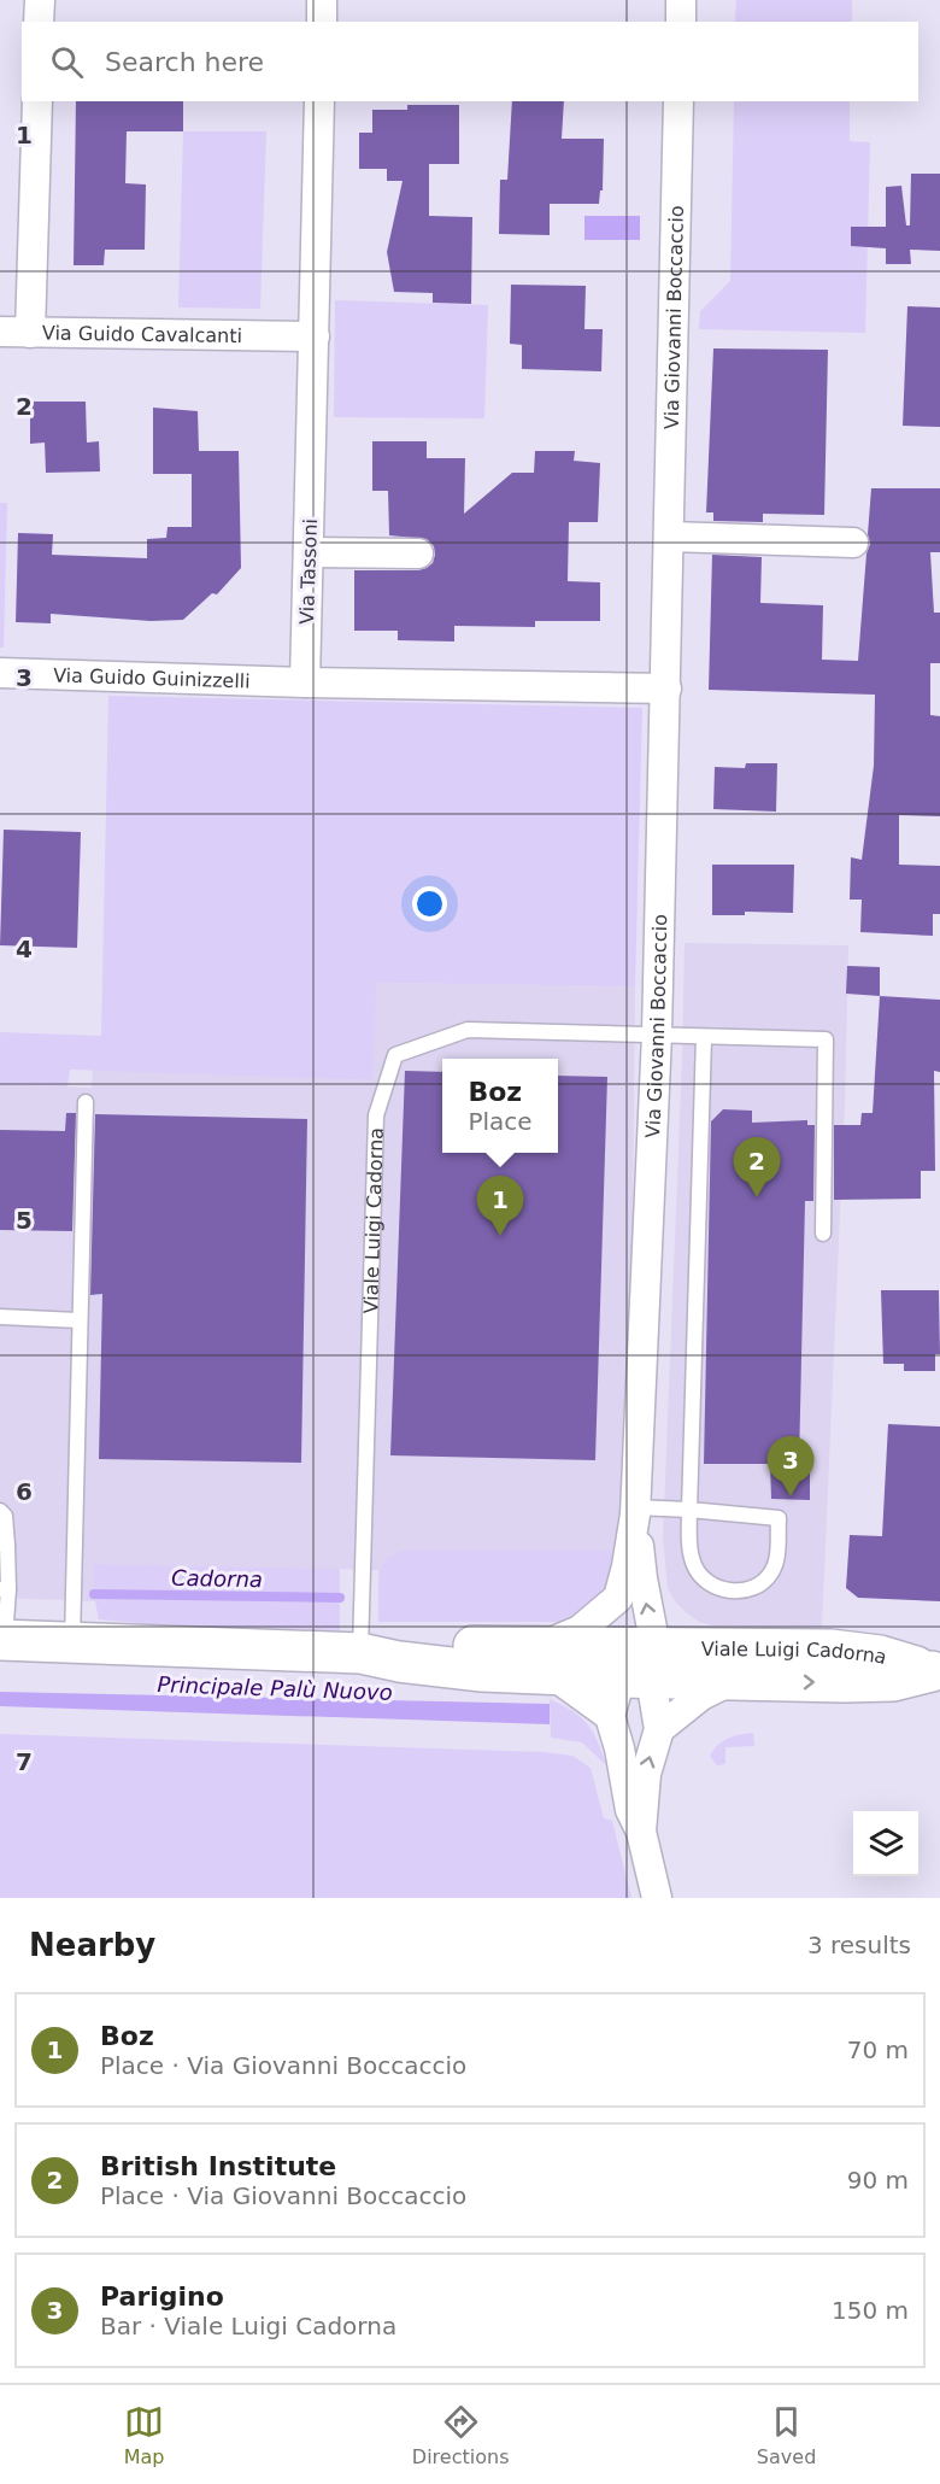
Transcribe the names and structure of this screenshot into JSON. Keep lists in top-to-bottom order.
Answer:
{
  "streets": {
    "main road": ["Viale Luigi Cadorna"],
    "street": [
      "Via Giovanni Boccaccio",
      "Via Guido Cavalcanti",
      "Via Tassoni",
      "Via Guido Guinizzelli"
    ]
  },
  "crossings": [
    ["Via Giovanni Boccaccio", "Viale Luigi Cadorna"],
    ["Via Guido Cavalcanti", "Via Tassoni"],
    ["Via Tassoni", "Via Guido Guinizzelli"]
  ],
  "water": ["Cadorna", "Principale Palù Nuovo"],
  "page": {
    "search": "Search here",
    "popup": ["Boz", "Place"],
    "pins": ["2", "1", "3"],
    "heading": ["Nearby", "3 results"],
    "list": [
      {
        "mark": "1",
        "name": "Boz",
        "note": "Place · Via Giovanni Boccaccio",
        "value": "70 m"
      },
      {
        "mark": "2",
        "name": "British Institute",
        "note": "Place · Via Giovanni Boccaccio",
        "value": "90 m"
      },
      {
        "mark": "3",
        "name": "Parigino",
        "note": "Bar · Viale Luigi Cadorna",
        "value": "150 m"
      }
    ],
    "nav": ["Map", "Directions", "Saved"]
  },
  "grid": {
    "rows": [
      "1",
      "2",
      "3",
      "4",
      "5",
      "6",
      "7"
    ]
  }
}
